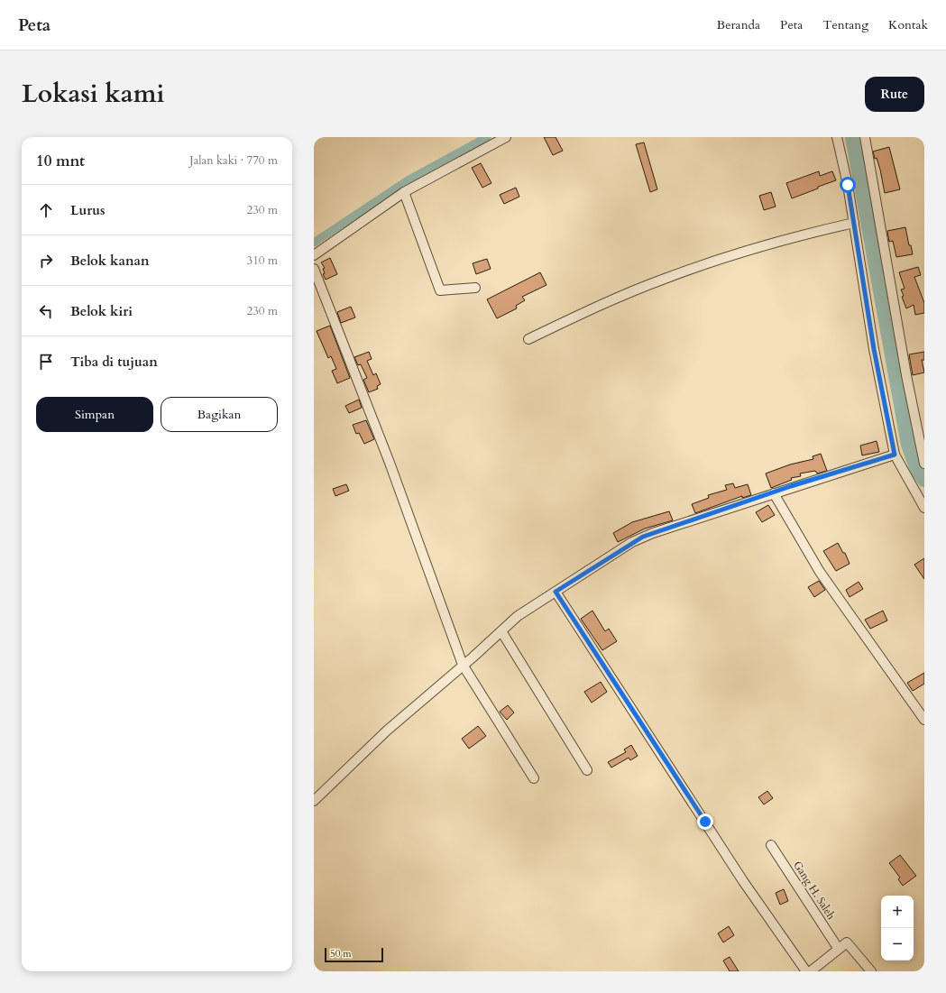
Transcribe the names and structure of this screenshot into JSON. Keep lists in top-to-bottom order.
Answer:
{
  "streets": {
    "street": ["Gang H. Saleh"]
  },
  "scale_bar": "50 m",
  "page": {
    "header": "Peta",
    "nav": [
      "Beranda",
      "Peta",
      "Tentang",
      "Kontak"
    ],
    "title": "Lokasi kami",
    "buttons": [
      "Rute",
      ["Simpan", "Bagikan"]
    ],
    "heading": ["10 mnt", "Jalan kaki · 770 m"],
    "list": [
      ["Lurus", "230 m"],
      ["Belok kanan", "310 m"],
      ["Belok kiri", "230 m"],
      "Tiba di tujuan"
    ],
    "map_buttons": ["+", "−"],
    "scale": "50 m"
  }
}
